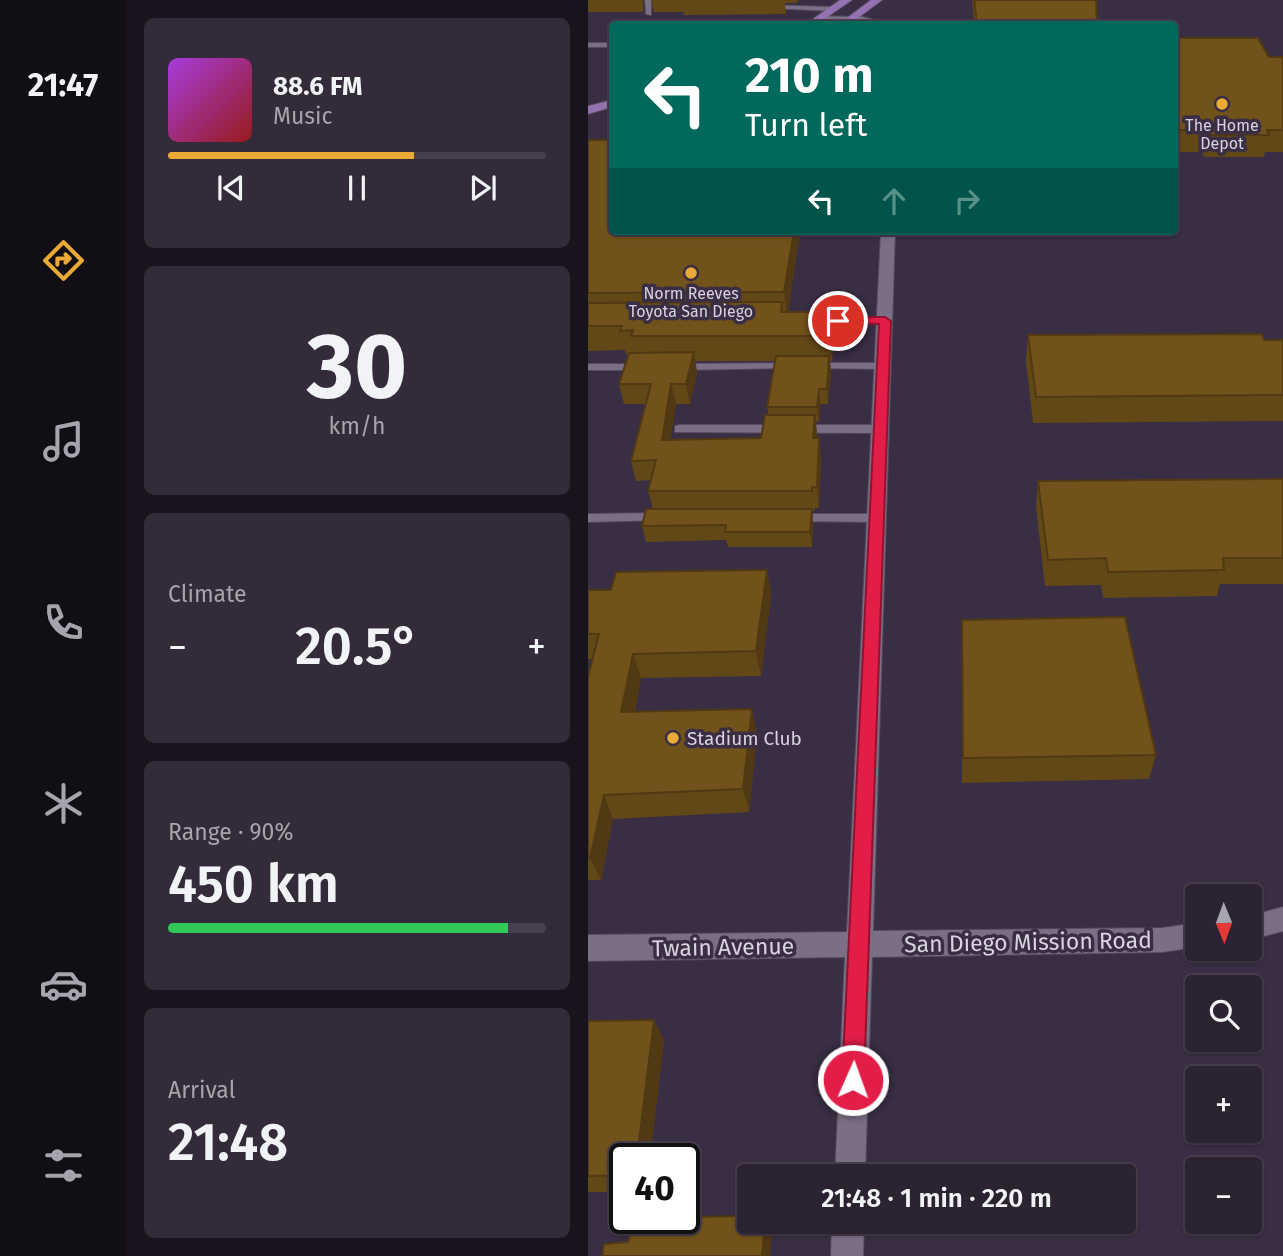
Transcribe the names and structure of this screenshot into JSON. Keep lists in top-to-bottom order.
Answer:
{
  "streets": {
    "street": ["San Diego Mission Road", "Twain Avenue"]
  },
  "crossings": [
    ["San Diego Mission Road", "Twain Avenue"]
  ],
  "places": ["The Home Depot", "Norm Reeves Toyota San Diego", "Stadium Club"],
  "north": "bottom",
  "page": {
    "tabs": "21:47",
    "turn": ["210 m", "Turn left"],
    "song": ["88.6 FM", "Music"],
    "tile": [
      ["30", "km/h"],
      "Climate",
      ["Range · 90%", "450 km"],
      ["Arrival", "21:48"]
    ],
    "heat": ["−", "20.5°", "+"],
    "map_buttons": ["+", "−"],
    "limit": "40",
    "trip": "21:48 · 1 min · 220 m"
  }
}
